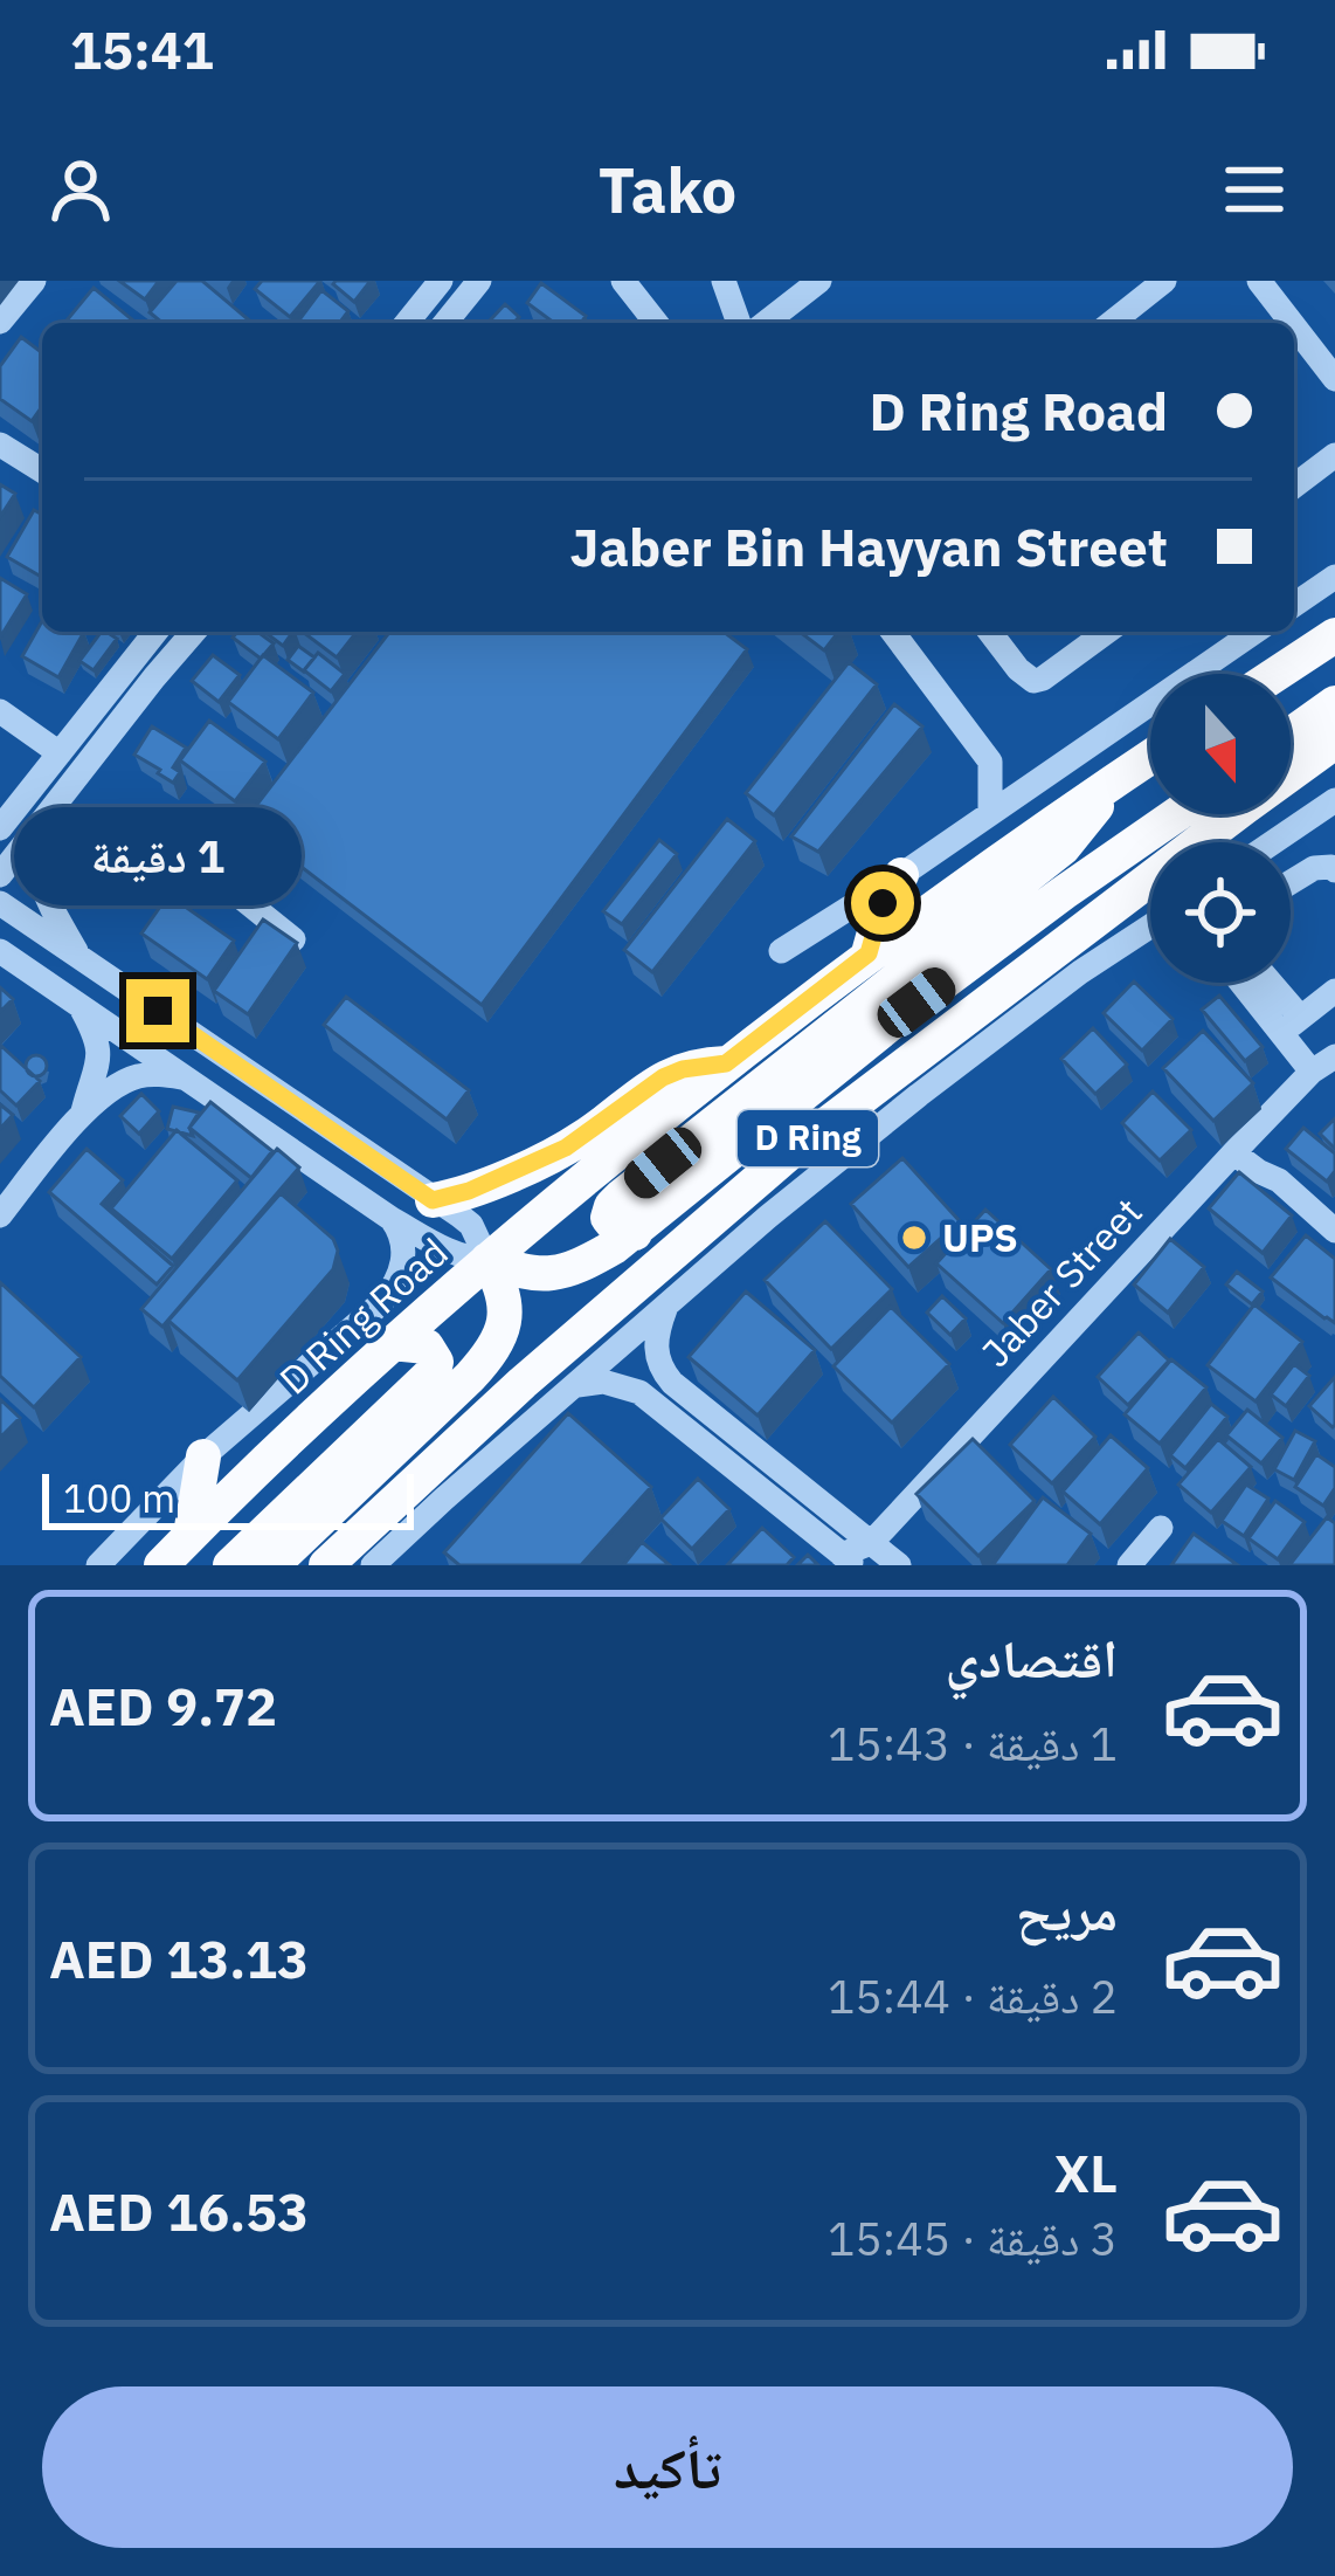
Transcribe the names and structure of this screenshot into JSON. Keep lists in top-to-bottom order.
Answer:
{
  "streets": {
    "main road": ["D Ring", "D Ring Road"],
    "street": ["Jaber Street"]
  },
  "places": ["UPS"],
  "scale_bar": "100 m",
  "north": "bottom",
  "page": {
    "status": "15:41",
    "header": "Tako",
    "banner": ["D Ring Road", "Jaber Bin Hayyan Street"],
    "bubble": "1 دقيقة",
    "scale": "100 m",
    "list": [
      {
        "name": "اقتصادي",
        "note": "1 دقيقة · 15:43",
        "value": "AED 9.72"
      },
      {
        "name": "مريح",
        "note": "2 دقيقة · 15:44",
        "value": "AED 13.13"
      },
      {
        "name": "XL",
        "note": "3 دقيقة · 15:45",
        "value": "AED 16.53"
      }
    ],
    "buttons": "تأكيد"
  }
}
